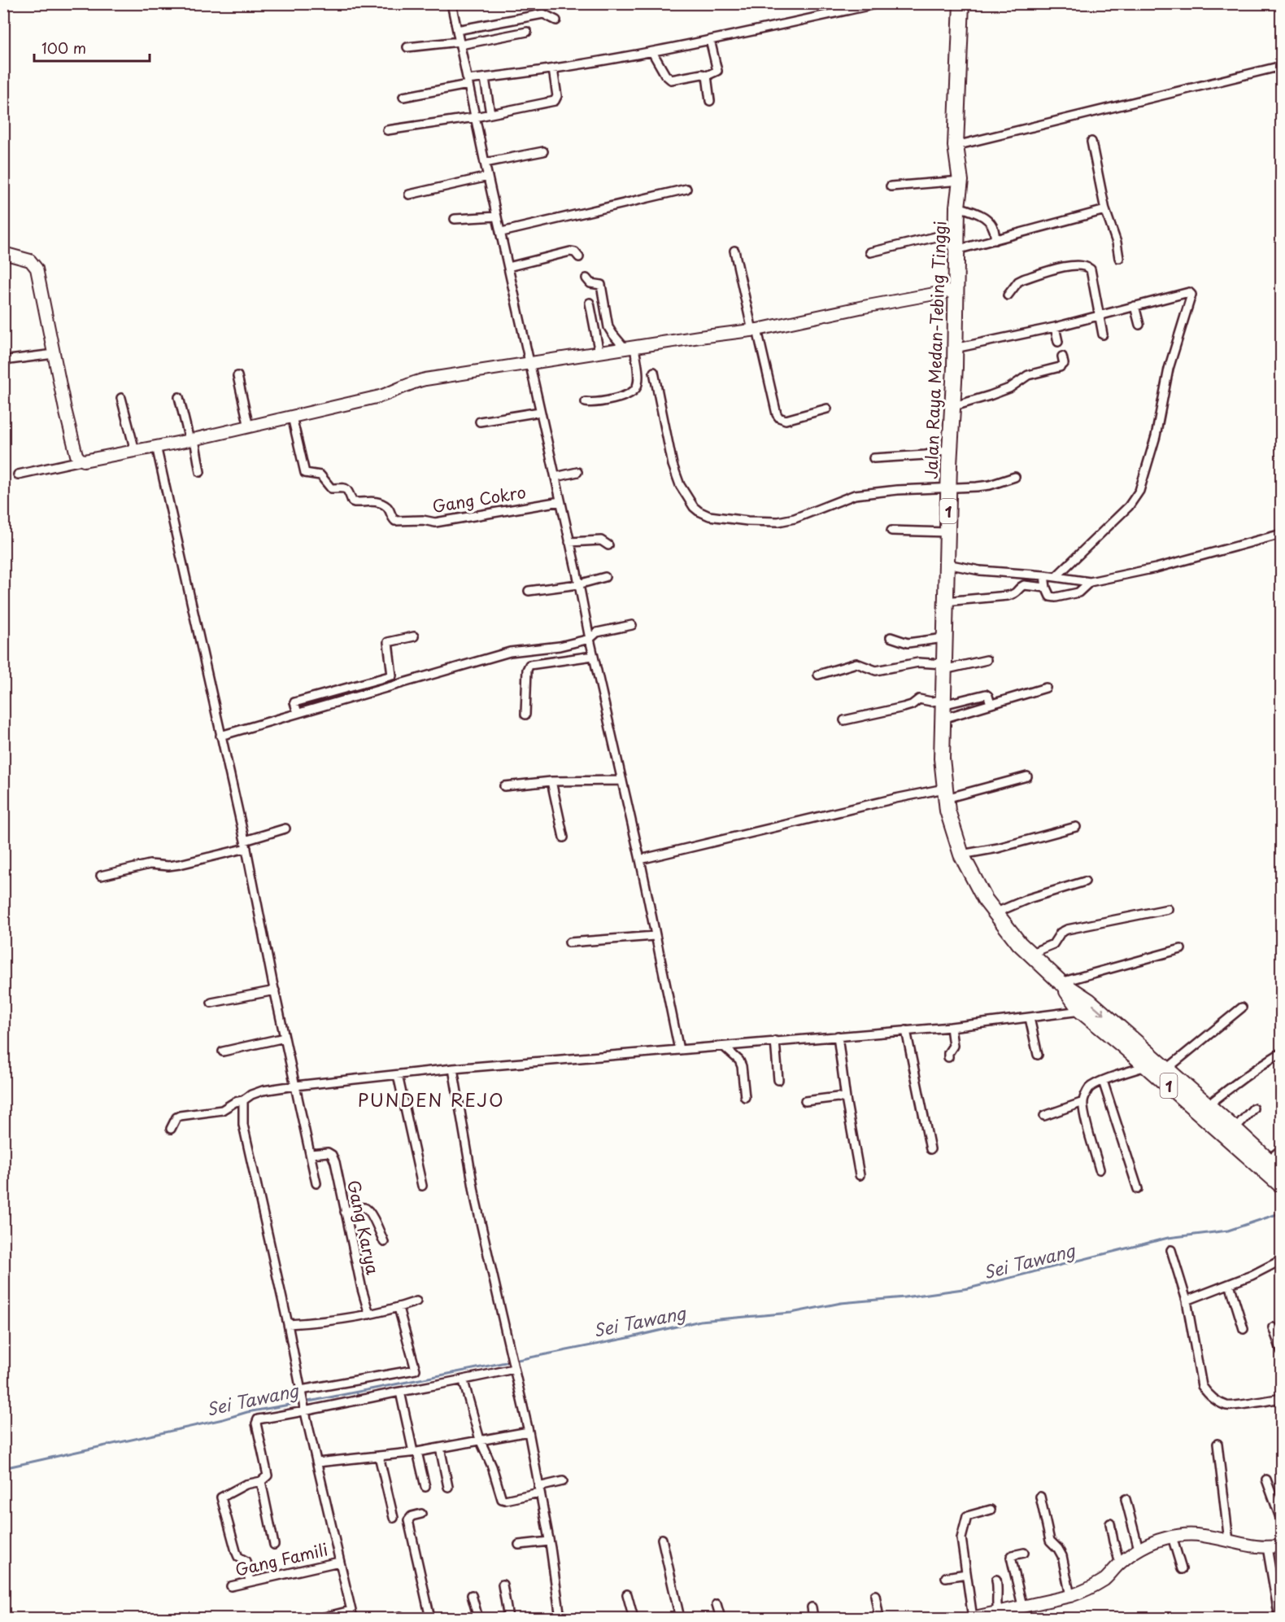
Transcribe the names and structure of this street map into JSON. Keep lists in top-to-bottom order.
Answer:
{
  "streets": {
    "highway": ["Jalan Raya Medan-Tebing Tinggi", "1"],
    "street": ["Gang Cokro", "Gang Karya", "Gang Famili"]
  },
  "districts": ["PUNDEN REJO"],
  "water": ["Sei Tawang"],
  "scale_bar": "100 m"
}
